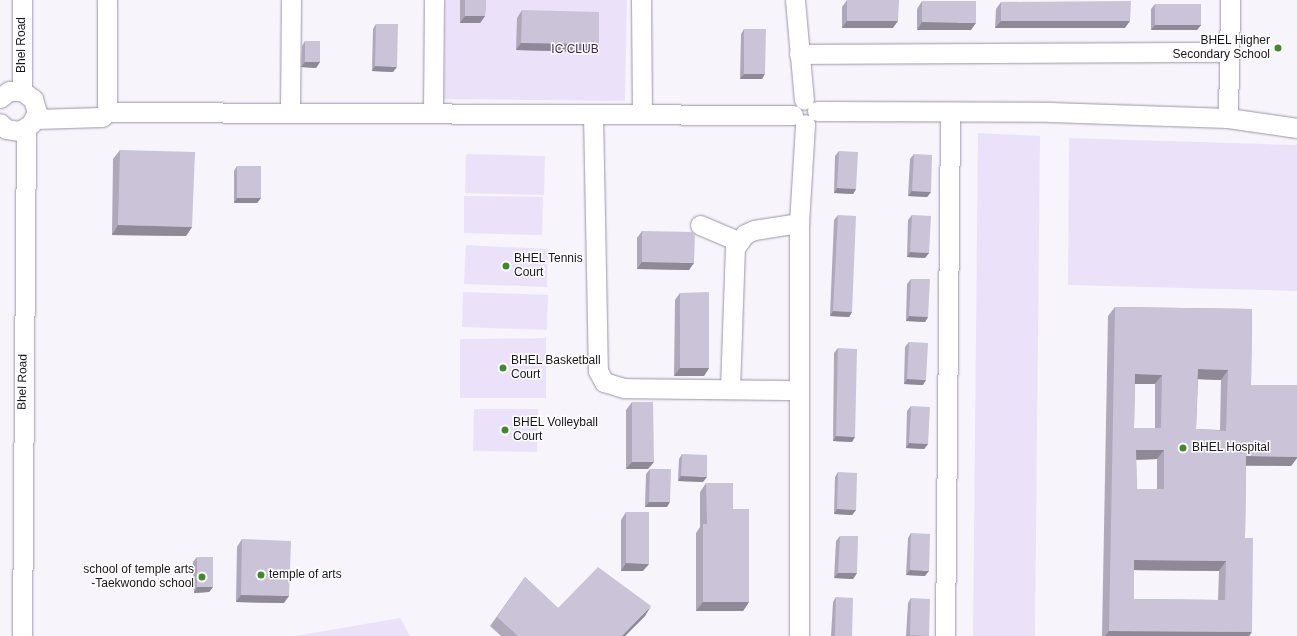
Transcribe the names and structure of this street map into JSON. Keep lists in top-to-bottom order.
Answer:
{
  "streets": {
    "street": ["Bhel Road"]
  },
  "parks": ["IC CLUB"],
  "places": [
    "BHEL Higher Secondary School",
    "BHEL Tennis Court",
    "BHEL Basketball Court",
    "BHEL Volleyball Court",
    "BHEL Hospital",
    "temple of arts",
    "school of temple arts -Taekwondo school"
  ]
}
